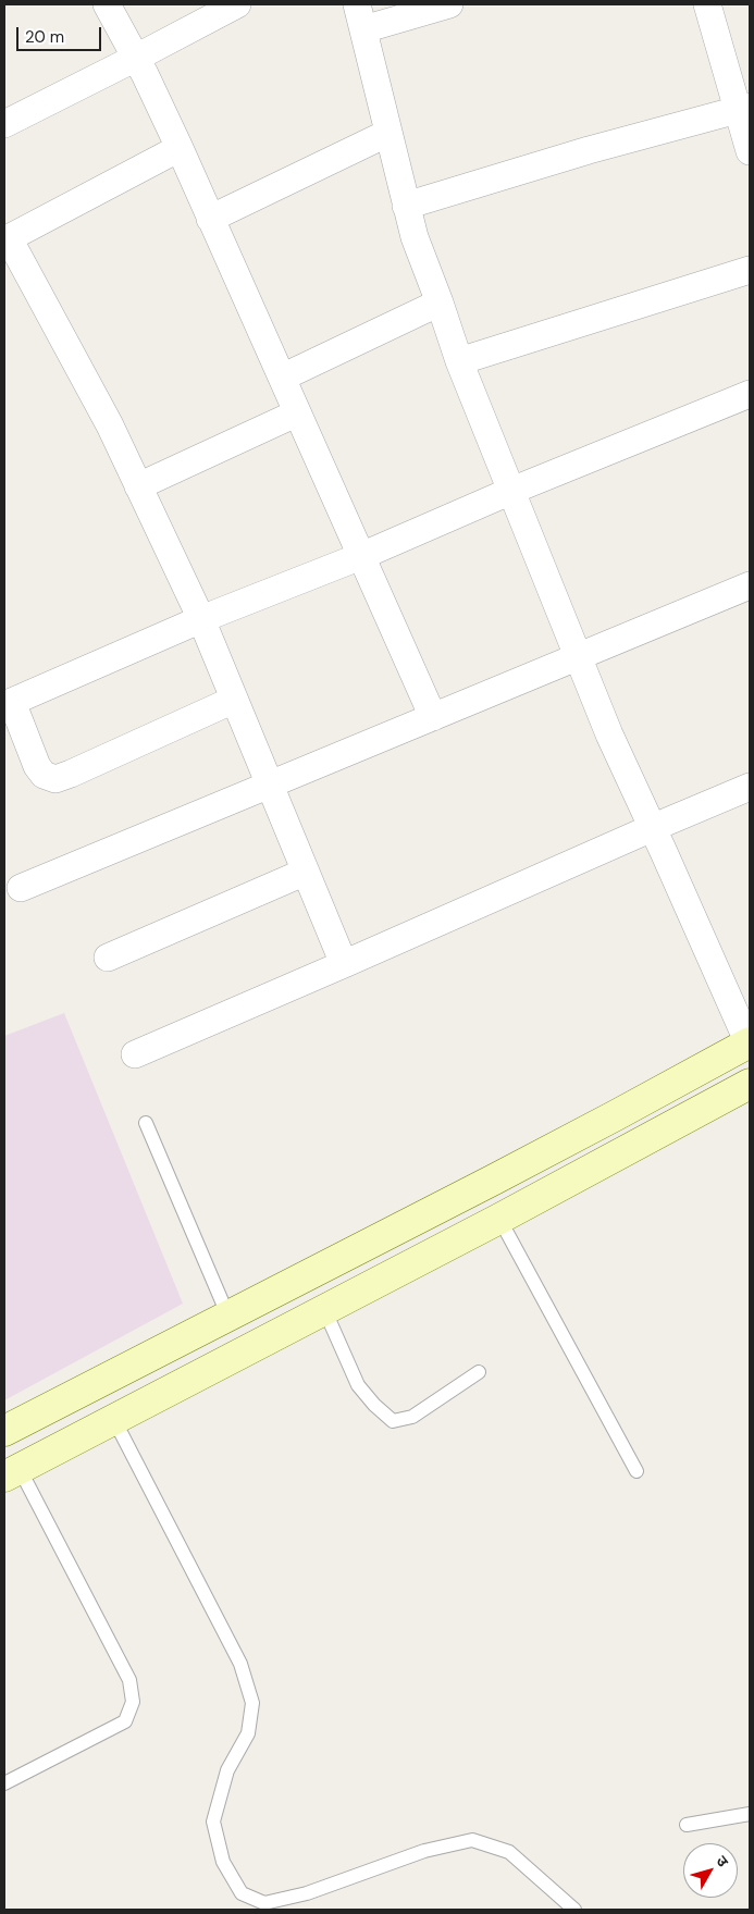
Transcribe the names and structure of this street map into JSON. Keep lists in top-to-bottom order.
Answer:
{
  "scale_bar": "20 m",
  "north": "top right"
}
